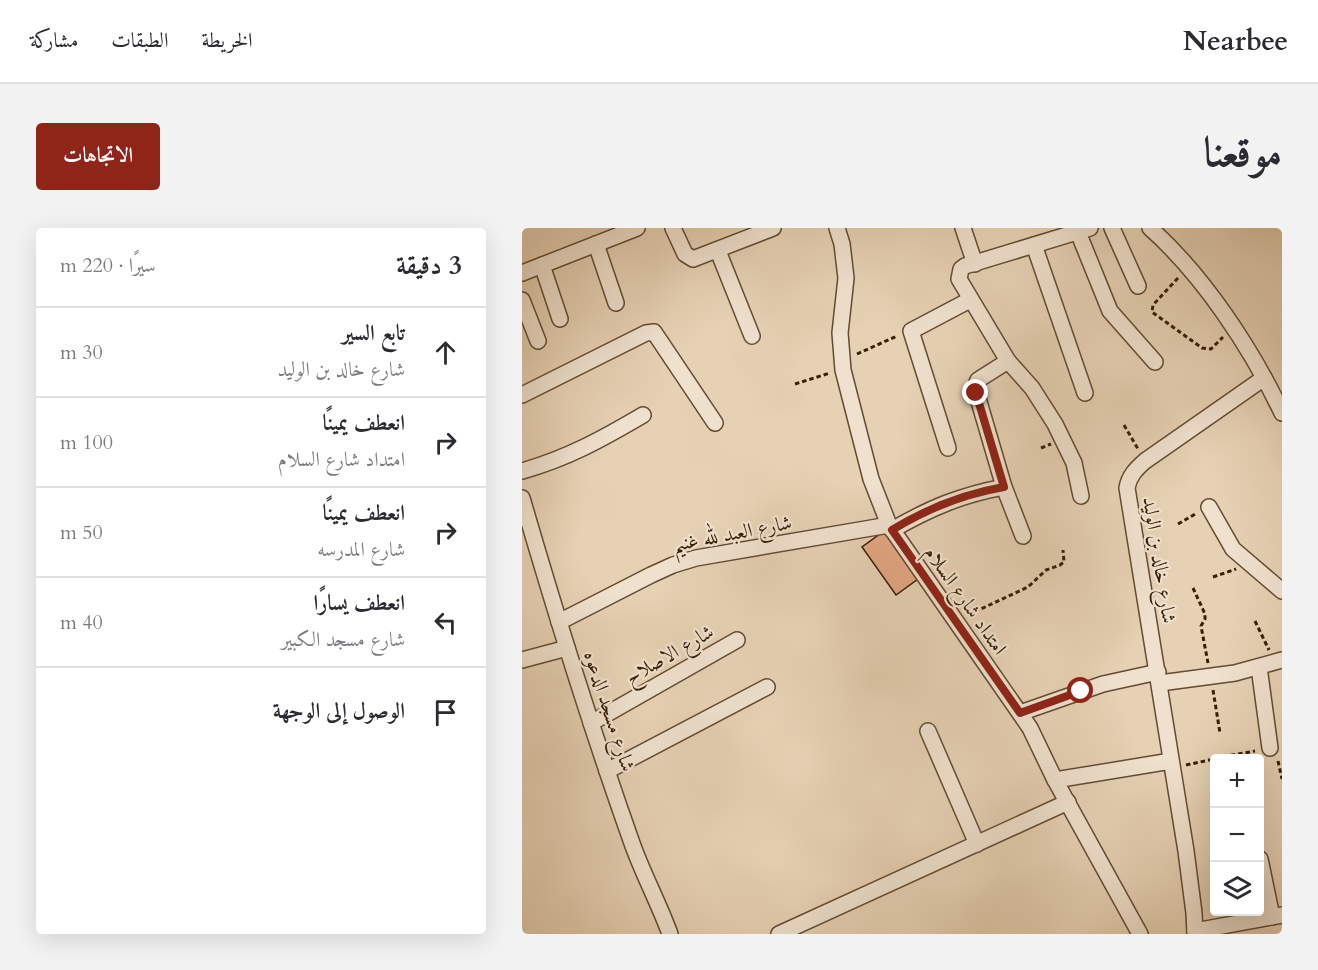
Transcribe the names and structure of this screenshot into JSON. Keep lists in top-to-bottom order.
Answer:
{
  "streets": {
    "street": [
      "شارع العبد لله غنيم",
      "شارع خالد بن الوليد",
      "امتداد شارع السلام",
      "شارع الاصلاح",
      "شارع مسجد الدعوه"
    ]
  },
  "crossings": [
    ["شارع العبد لله غنيم", "امتداد شارع السلام"],
    ["شارع العبد لله غنيم", "شارع مسجد الدعوه"],
    ["شارع الاصلاح", "شارع مسجد الدعوه"]
  ],
  "page": {
    "header": "Nearbee",
    "nav": ["الخريطة", "الطبقات", "مشاركة"],
    "title": "موقعنا",
    "buttons": "الاتجاهات",
    "heading": ["3 دقيقة", "سيرًا · 220 m"],
    "list": [
      ["تابع السير", "شارع خالد بن الوليد", "30 m"],
      ["انعطف يمينًا", "امتداد شارع السلام", "100 m"],
      ["انعطف يمينًا", "شارع المدرسه", "50 m"],
      ["انعطف يسارًا", "شارع مسجد الكبير", "40 m"],
      "الوصول إلى الوجهة"
    ],
    "map_buttons": ["+", "−"]
  }
}
